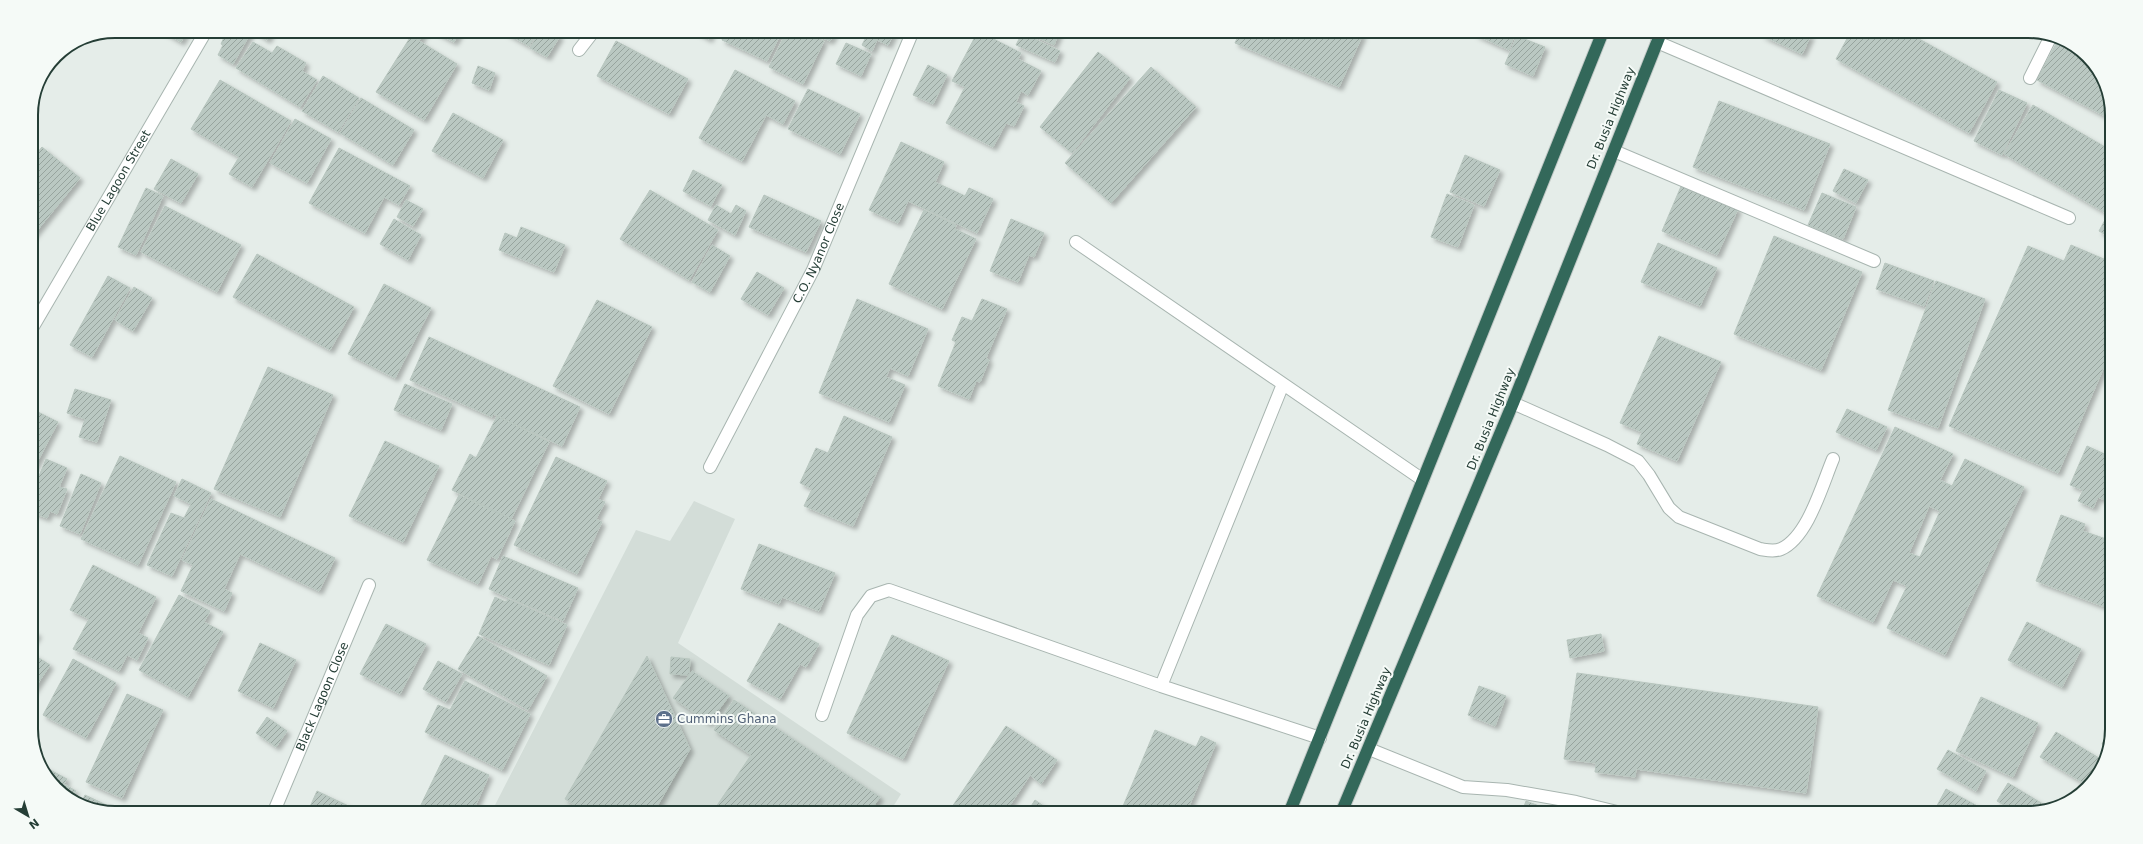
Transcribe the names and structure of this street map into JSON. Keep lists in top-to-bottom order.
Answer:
{
  "streets": {
    "highway": ["Dr. Busia Highway"],
    "street": ["Blue Lagoon Street", "C.O. Nyanor Close", "Black Lagoon Close"]
  },
  "places": {
    "office": ["Cummins Ghana"]
  },
  "north": "bottom right"
}
